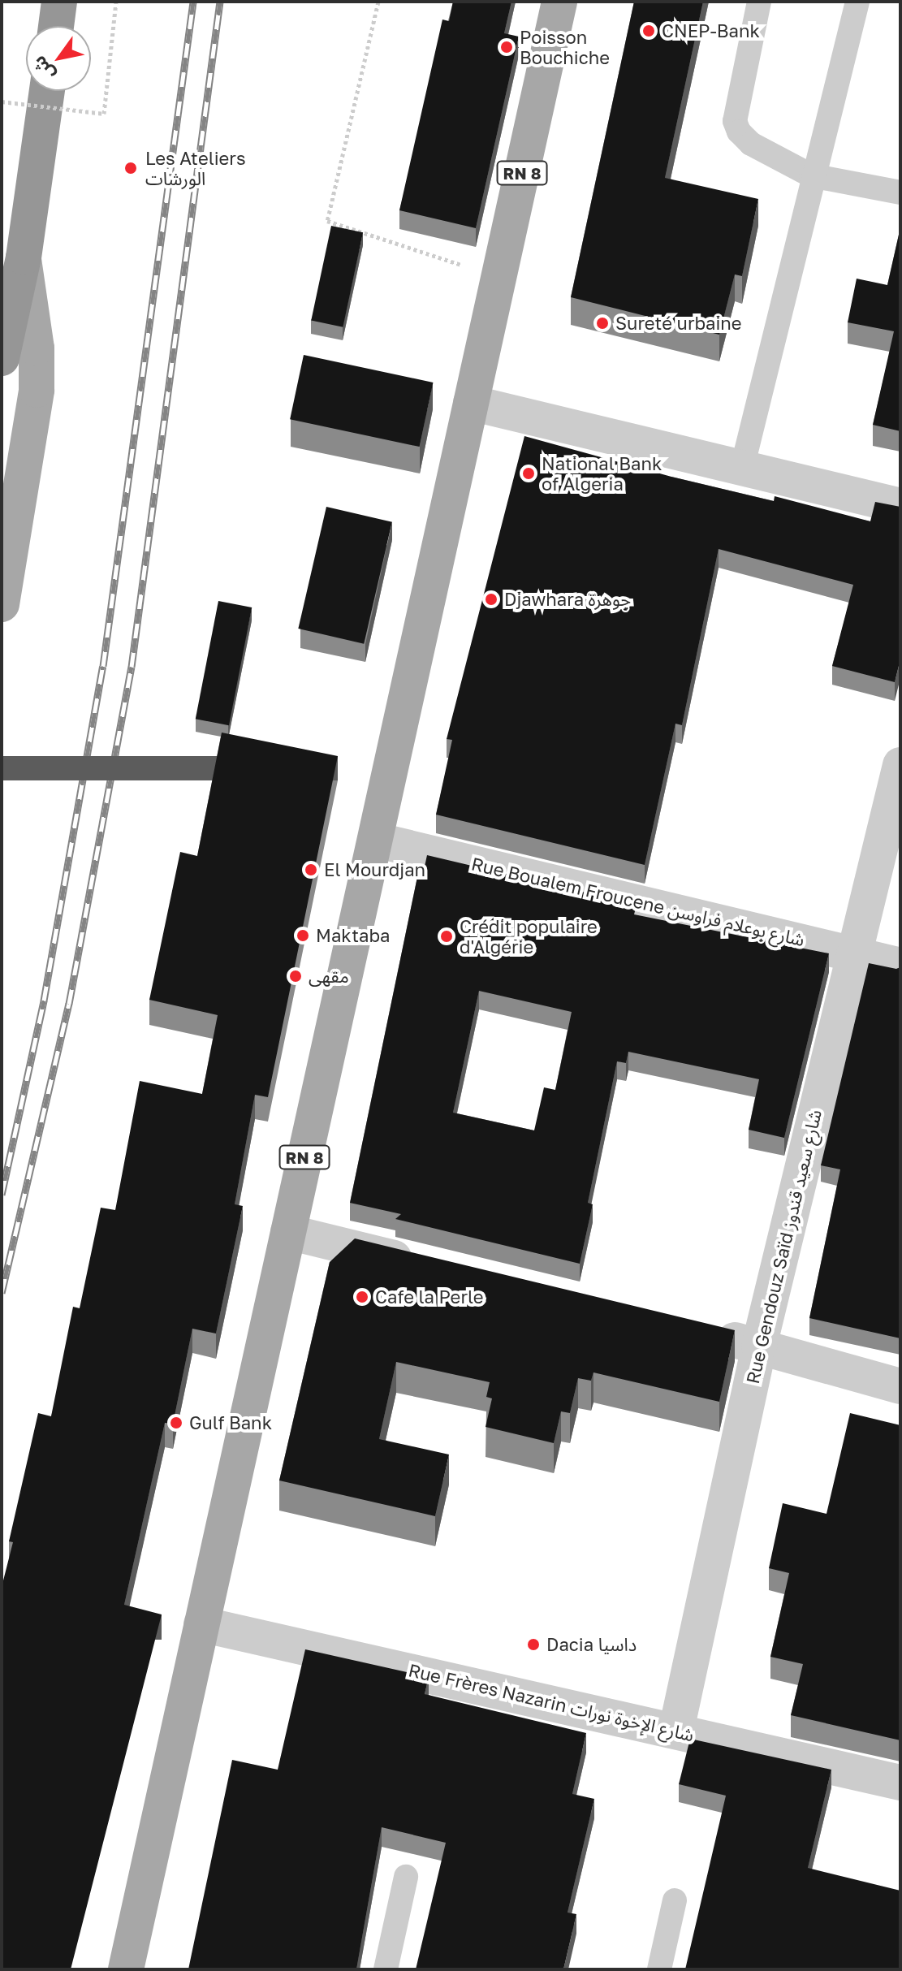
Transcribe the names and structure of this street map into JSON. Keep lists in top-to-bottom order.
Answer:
{
  "streets": {
    "main road": ["RN 8"],
    "street": ["Rue Boualem Froucene شارع بوعلام فراوسن", "Rue Gendouz Saïd شارع سعيد قندوز", "Rue Frères Nazarin شارع الإخوة نورات"]
  },
  "crossings": [
    ["RN 8", "Rue Boualem Froucene شارع بوعلام فراوسن"],
    ["RN 8", "Rue Frères Nazarin شارع الإخوة نورات"],
    ["Rue Boualem Froucene شارع بوعلام فراوسن", "Rue Gendouz Saïd شارع سعيد قندوز"],
    ["Rue Gendouz Saïd شارع سعيد قندوز", "Rue Frères Nazarin شارع الإخوة نورات"]
  ],
  "places": [
    "CNEP-Bank",
    "Poisson Bouchiche",
    "Les Ateliers الورشات",
    "Sureté urbaine",
    "National Bank of Algeria",
    "Djawhara جوهرة",
    "El Mourdjan",
    "Maktaba",
    "Crédit populaire d'Algérie",
    "مقهى",
    "Cafe la Perle",
    "Gulf Bank",
    "Dacia داسيا"
  ],
  "north": "bottom left"
}
